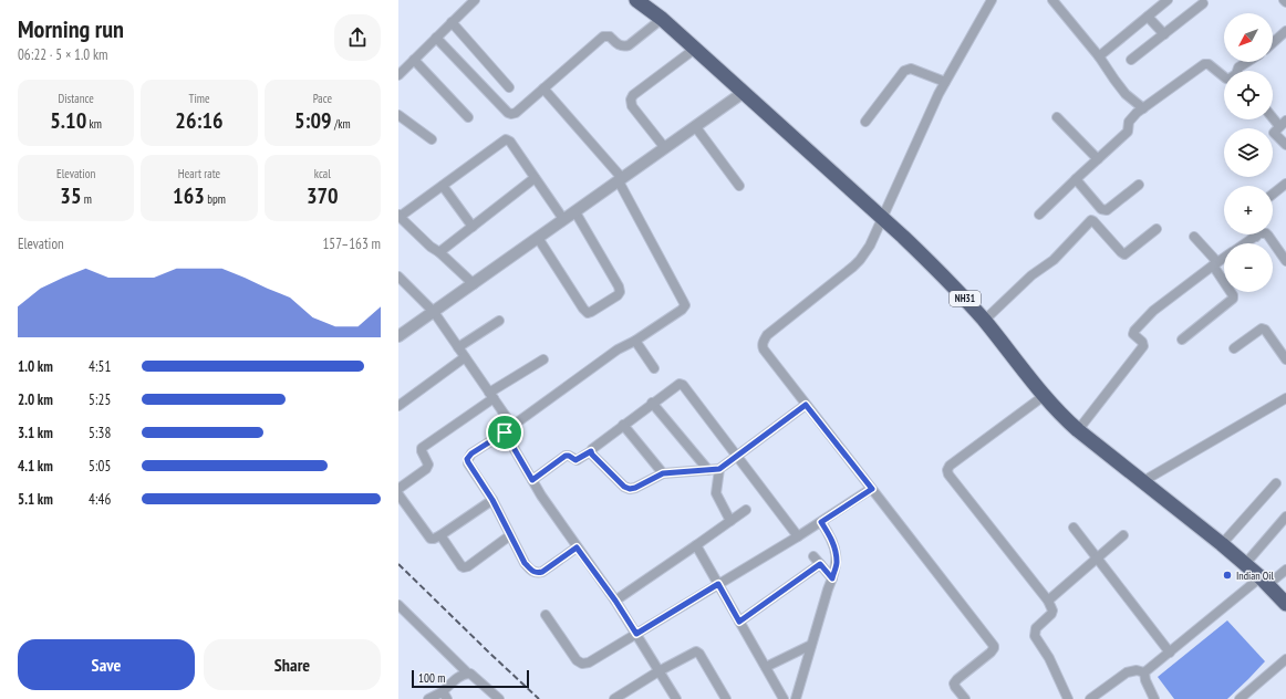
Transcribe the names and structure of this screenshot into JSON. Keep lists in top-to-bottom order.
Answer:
{
  "streets": {
    "highway": ["NH31"]
  },
  "places": ["Indian Oil"],
  "scale_bar": "100 m",
  "north": "bottom left",
  "page": {
    "heading": ["Morning run", "06:22 · 5 × 1.0 km"],
    "map_buttons": ["+", "−"],
    "stats": [
      ["Distance", "5.10 km"],
      ["Time", "26:16"],
      ["Pace", "5:09 /km"],
      ["Elevation", "35 m"],
      ["Heart rate", "163 bpm"],
      ["kcal", "370"]
    ],
    "chart": ["Elevation", "157–163 m"],
    "list": [
      {
        "name": "1.0 km",
        "note": "4:51"
      },
      {
        "name": "2.0 km",
        "note": "5:25"
      },
      {
        "name": "3.1 km",
        "note": "5:38"
      },
      {
        "name": "4.1 km",
        "note": "5:05"
      },
      {
        "name": "5.1 km",
        "note": "4:46"
      }
    ],
    "buttons": ["Save", "Share"],
    "scale": "100 m"
  }
}
